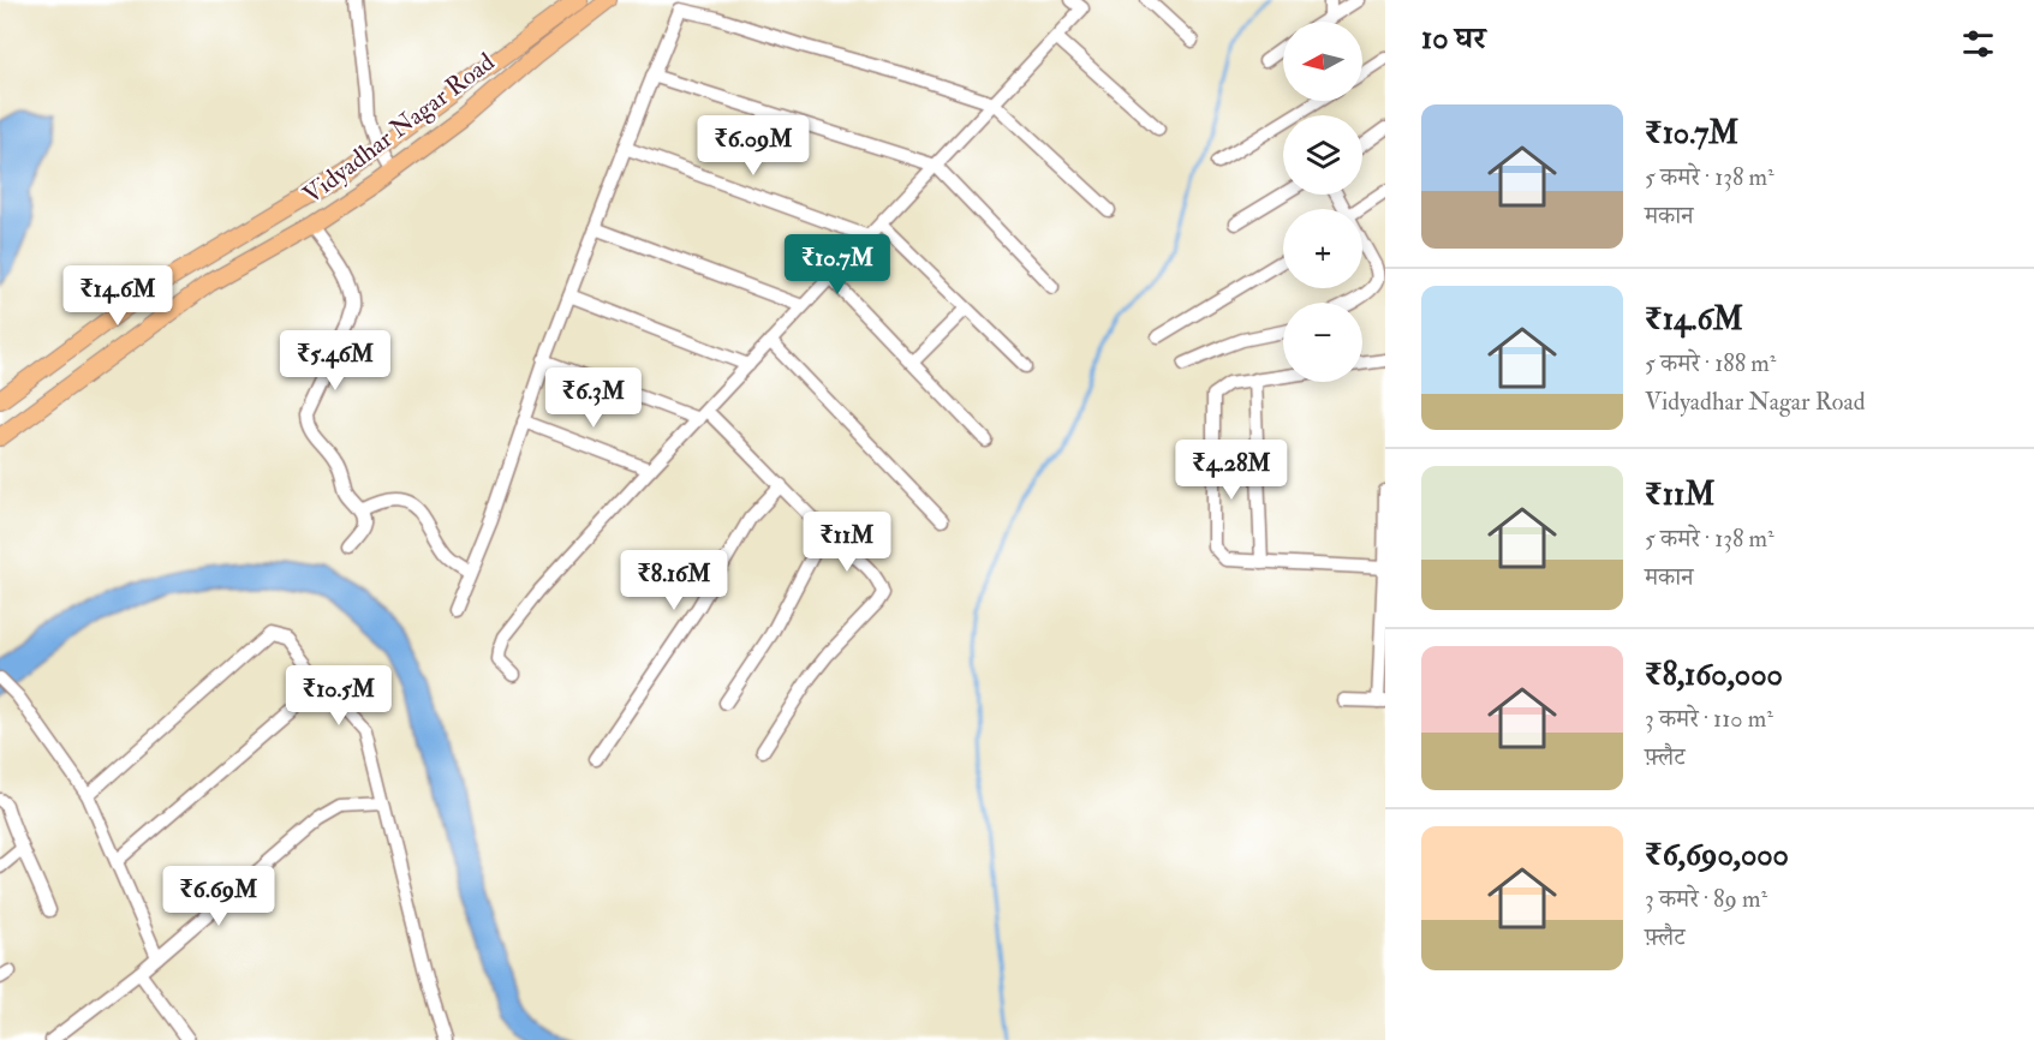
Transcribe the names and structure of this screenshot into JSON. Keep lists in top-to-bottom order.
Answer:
{
  "streets": {
    "main road": ["Vidyadhar Nagar Road"]
  },
  "north": "left",
  "page": {
    "heading": "10 घर",
    "map_buttons": ["+", "−"],
    "list": [
      {
        "name": "₹10.7M",
        "note": "5 कमरे · 138 m² · मकान"
      },
      {
        "name": "₹14.6M",
        "note": "5 कमरे · 188 m² · Vidyadhar Nagar Road"
      },
      {
        "name": "₹11M",
        "note": "5 कमरे · 138 m² · मकान"
      },
      {
        "name": "₹8,160,000",
        "note": "3 कमरे · 110 m² · फ़्लैट"
      },
      {
        "name": "₹6,690,000",
        "note": "3 कमरे · 89 m² · फ़्लैट"
      }
    ],
    "price": [
      "₹6.09M",
      "₹10.7M",
      "₹14.6M",
      "₹5.46M",
      "₹6.3M",
      "₹4.28M",
      "₹11M",
      "₹8.16M",
      "₹10.5M",
      "₹6.69M"
    ]
  }
}
